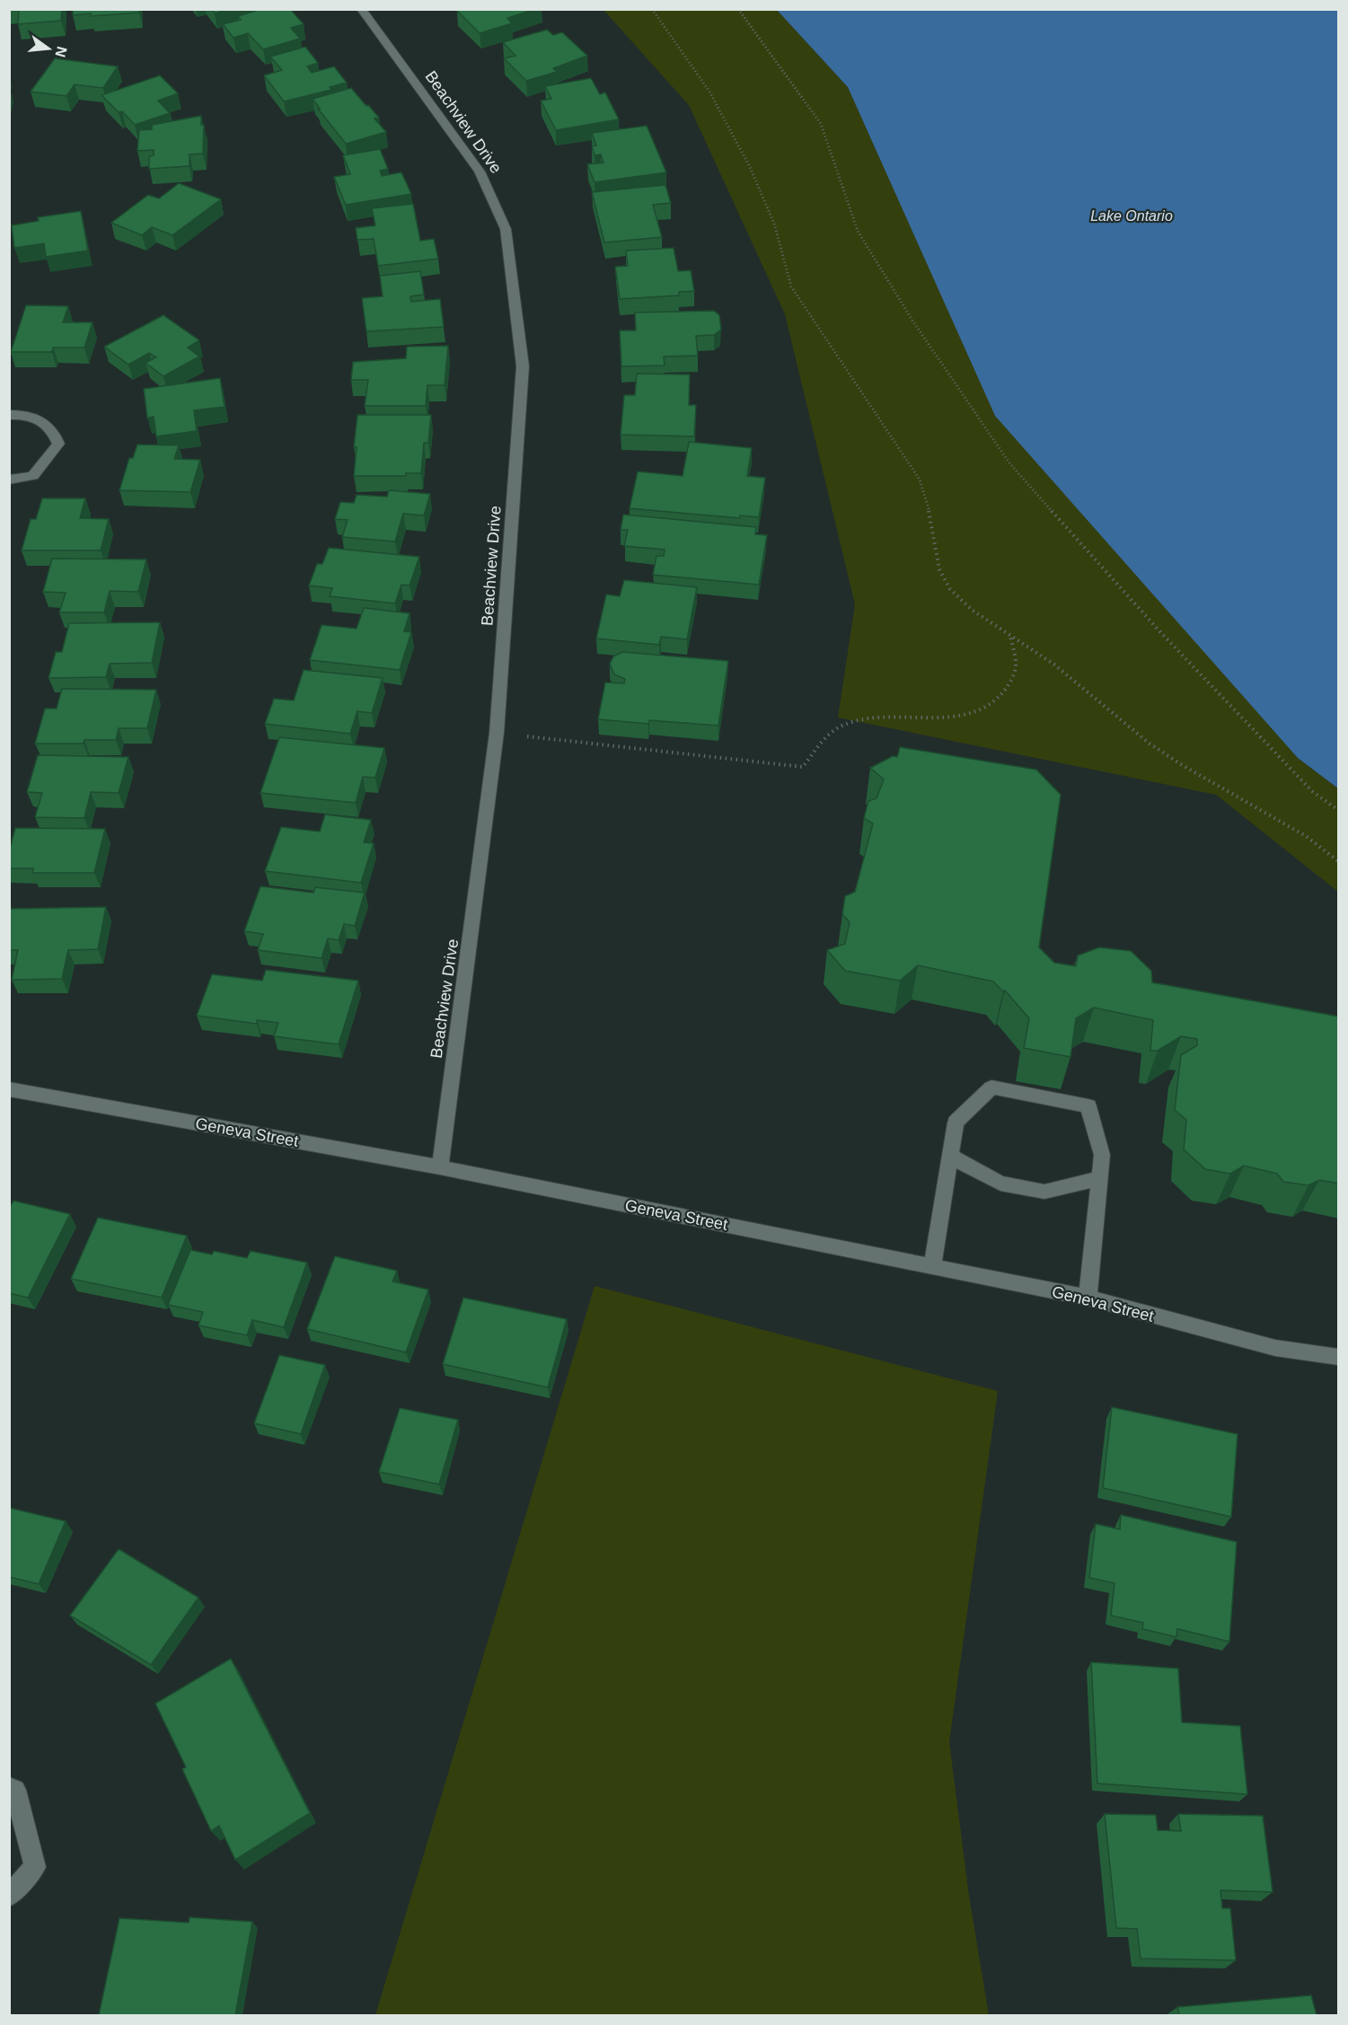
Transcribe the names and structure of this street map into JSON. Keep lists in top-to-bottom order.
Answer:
{
  "streets": {
    "street": ["Beachview Drive", "Geneva Street"]
  },
  "crossings": [
    ["Beachview Drive", "Geneva Street"]
  ],
  "water": ["Lake Ontario"],
  "north": "right"
}
